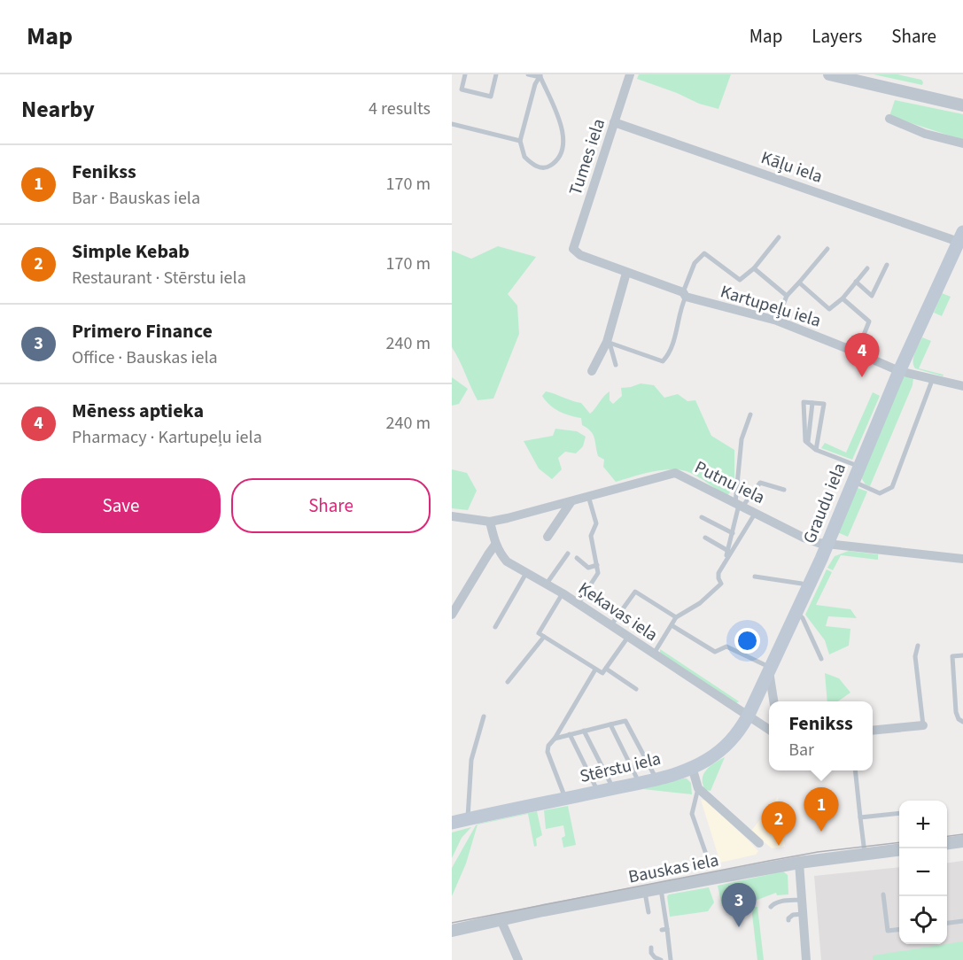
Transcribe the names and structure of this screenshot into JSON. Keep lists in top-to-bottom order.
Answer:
{
  "streets": {
    "main road": ["Graudu iela", "Stērstu iela"],
    "street": [
      "Tumes iela",
      "Kāļu iela",
      "Kartupeļu iela",
      "Putnu iela",
      "Ķekavas iela",
      "Bauskas iela"
    ]
  },
  "crossings": [
    ["Tumes iela", "Kāļu iela"],
    ["Tumes iela", "Kartupeļu iela"],
    ["Kāļu iela", "Graudu iela"],
    ["Kartupeļu iela", "Graudu iela"],
    ["Putnu iela", "Graudu iela"],
    ["Putnu iela", "Ķekavas iela"],
    ["Graudu iela", "Ķekavas iela"],
    ["Graudu iela", "Stērstu iela"]
  ],
  "page": {
    "header": "Map",
    "nav": ["Map", "Layers", "Share"],
    "heading": ["Nearby", "4 results"],
    "list": [
      {
        "mark": "1",
        "name": "Fenikss",
        "note": "Bar · Bauskas iela",
        "value": "170 m"
      },
      {
        "mark": "2",
        "name": "Simple Kebab",
        "note": "Restaurant · Stērstu iela",
        "value": "170 m"
      },
      {
        "mark": "3",
        "name": "Primero Finance",
        "note": "Office · Bauskas iela",
        "value": "240 m"
      },
      {
        "mark": "4",
        "name": "Mēness aptieka",
        "note": "Pharmacy · Kartupeļu iela",
        "value": "240 m"
      }
    ],
    "pins": [
      "4",
      "1",
      "2",
      "3"
    ],
    "buttons": ["Save", "Share"],
    "popup": ["Fenikss", "Bar"],
    "map_buttons": ["+", "−"]
  }
}
